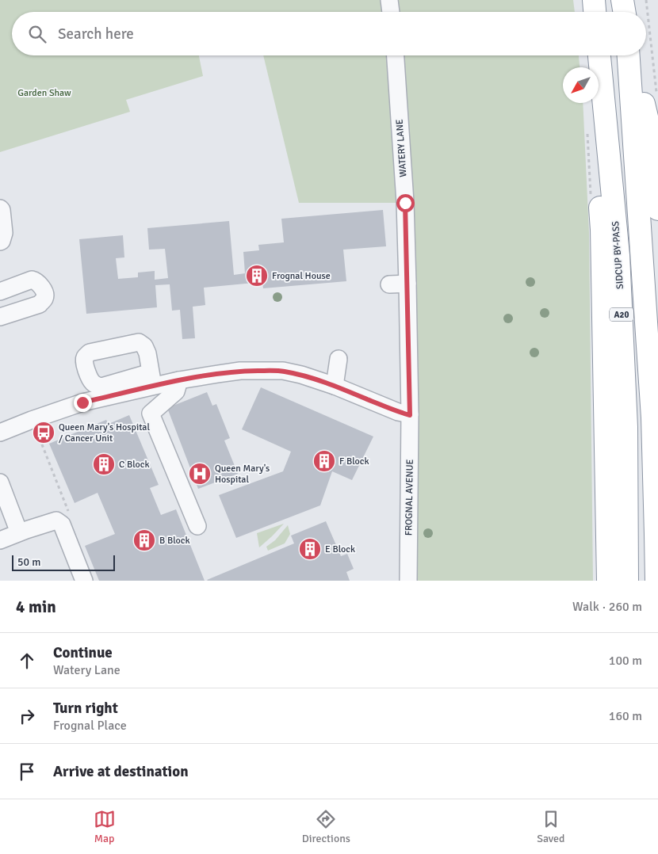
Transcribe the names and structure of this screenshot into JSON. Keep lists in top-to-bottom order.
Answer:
{
  "streets": {
    "highway": ["SIDCUP BY-PASS", "A20"],
    "street": ["WATERY LANE", "FROGNAL AVENUE"]
  },
  "crossings": [
    ["WATERY LANE", "FROGNAL AVENUE"]
  ],
  "parks": ["Garden Shaw"],
  "places": {
    "building": [
      "Frognal House",
      "F Block",
      "C Block",
      "B Block",
      "E Block"
    ],
    "bus stop": ["Queen Mary's Hospital / Cancer Unit"],
    "hospital": ["Queen Mary's Hospital"]
  },
  "scale_bar": "50 m",
  "north": "bottom left",
  "page": {
    "search": "Search here",
    "scale": "50 m",
    "heading": ["4 min", "Walk · 260 m"],
    "list": [
      ["Continue", "Watery Lane", "100 m"],
      ["Turn right", "Frognal Place", "160 m"],
      "Arrive at destination"
    ],
    "nav": ["Map", "Directions", "Saved"]
  }
}
